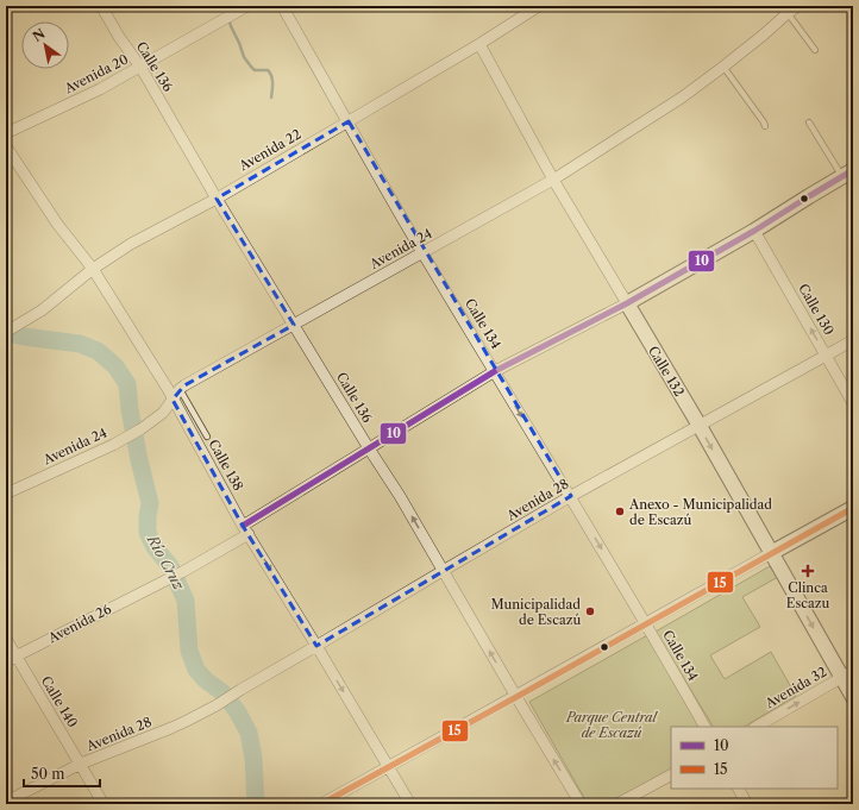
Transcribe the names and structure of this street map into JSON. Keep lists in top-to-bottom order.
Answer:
{
  "streets": {
    "main road": ["Calle 132"],
    "street": [
      "Calle 136",
      "Avenida 20",
      "Avenida 22",
      "Avenida 24",
      "Calle 130",
      "Calle 134",
      "Calle 138",
      "Avenida 28",
      "Avenida 26",
      "Avenida 32",
      "Calle 140"
    ]
  },
  "crossings": [
    ["Calle 136", "Avenida 20"],
    ["Calle 136", "Avenida 22"],
    ["Calle 136", "Avenida 24"],
    ["Calle 136", "Avenida 28"],
    ["Avenida 22", "Calle 134"],
    ["Avenida 22", "Calle 132"],
    ["Avenida 22", "Calle 138"],
    ["Avenida 24", "Calle 134"],
    ["Avenida 24", "Calle 132"],
    ["Avenida 24", "Calle 138"],
    ["Calle 130", "Avenida 28"],
    ["Calle 134", "Avenida 28"],
    ["Calle 132", "Avenida 28"],
    ["Calle 132", "Avenida 32"],
    ["Calle 138", "Avenida 28"],
    ["Calle 138", "Avenida 26"],
    ["Avenida 28", "Calle 140"],
    ["Avenida 26", "Calle 140"]
  ],
  "one_way": [
    "Calle 136",
    "Calle 130",
    "Calle 134",
    "Calle 132",
    "Calle 138",
    "Avenida 32"
  ],
  "water": ["Río Cruz"],
  "parks": ["Parque Central de Escazú"],
  "places": {
    "other": ["Anexo - Municipalidad de Escazú", "Municipalidad de Escazú"],
    "health": ["Clinca Escazu"]
  },
  "lines": ["transit line 10", "transit line 15"],
  "legend": ["10", "15"],
  "scale_bar": "50 m",
  "north": "top left"
}
